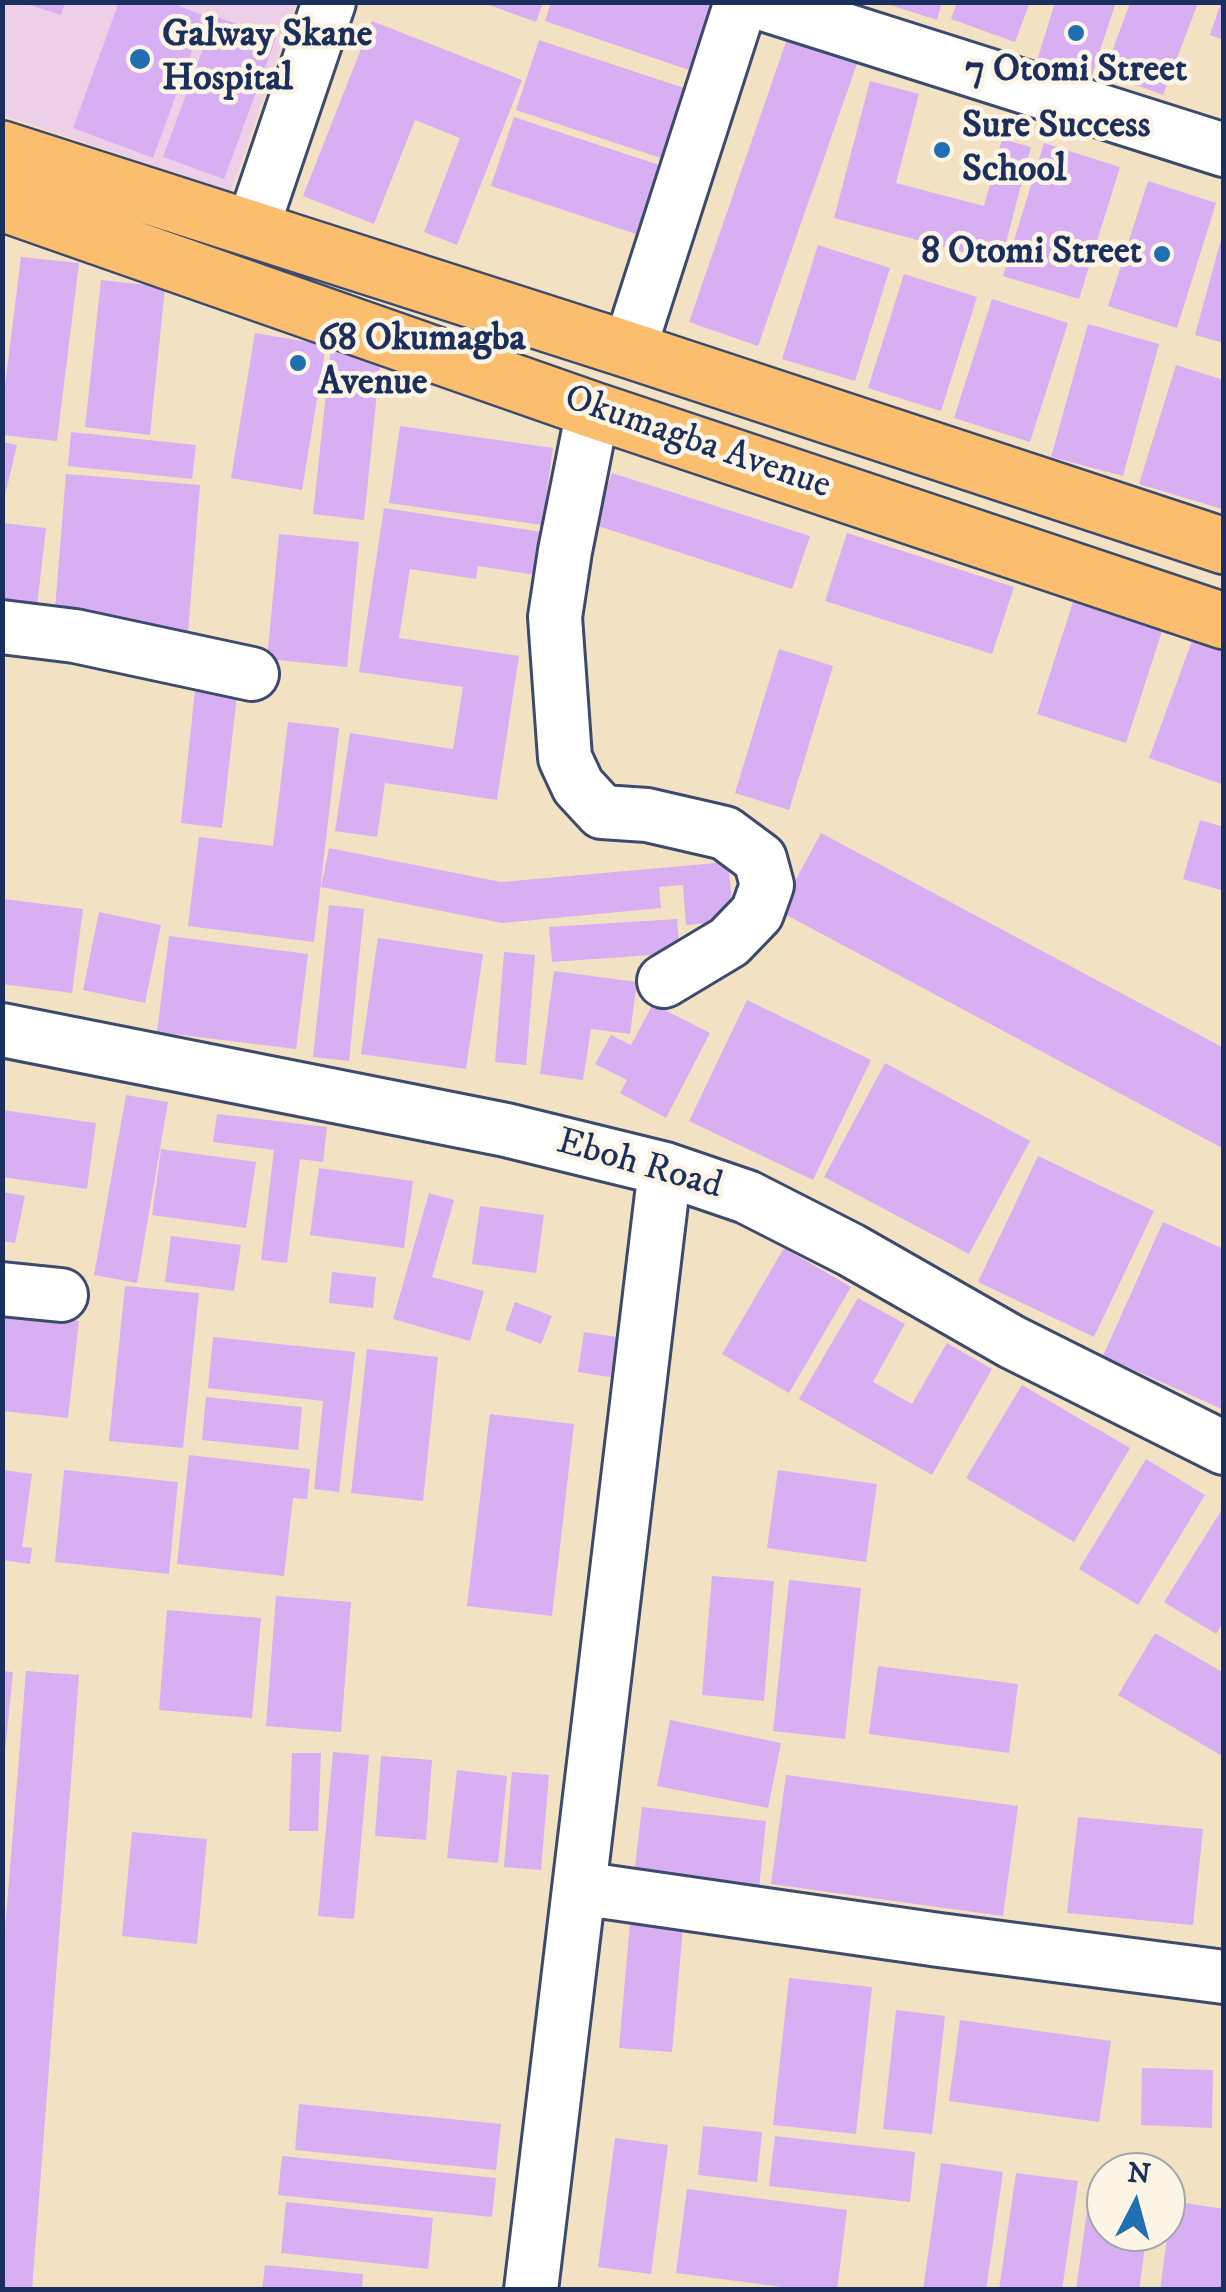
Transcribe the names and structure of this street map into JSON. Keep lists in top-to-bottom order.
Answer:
{
  "streets": {
    "main road": ["Okumagba Avenue"],
    "street": ["Eboh Road"]
  },
  "places": [
    "7 Otomi Street",
    "Galway Skane Hospital",
    "Sure Success School",
    "8 Otomi Street",
    "68 Okumagba Avenue"
  ],
  "north": "top"
}
